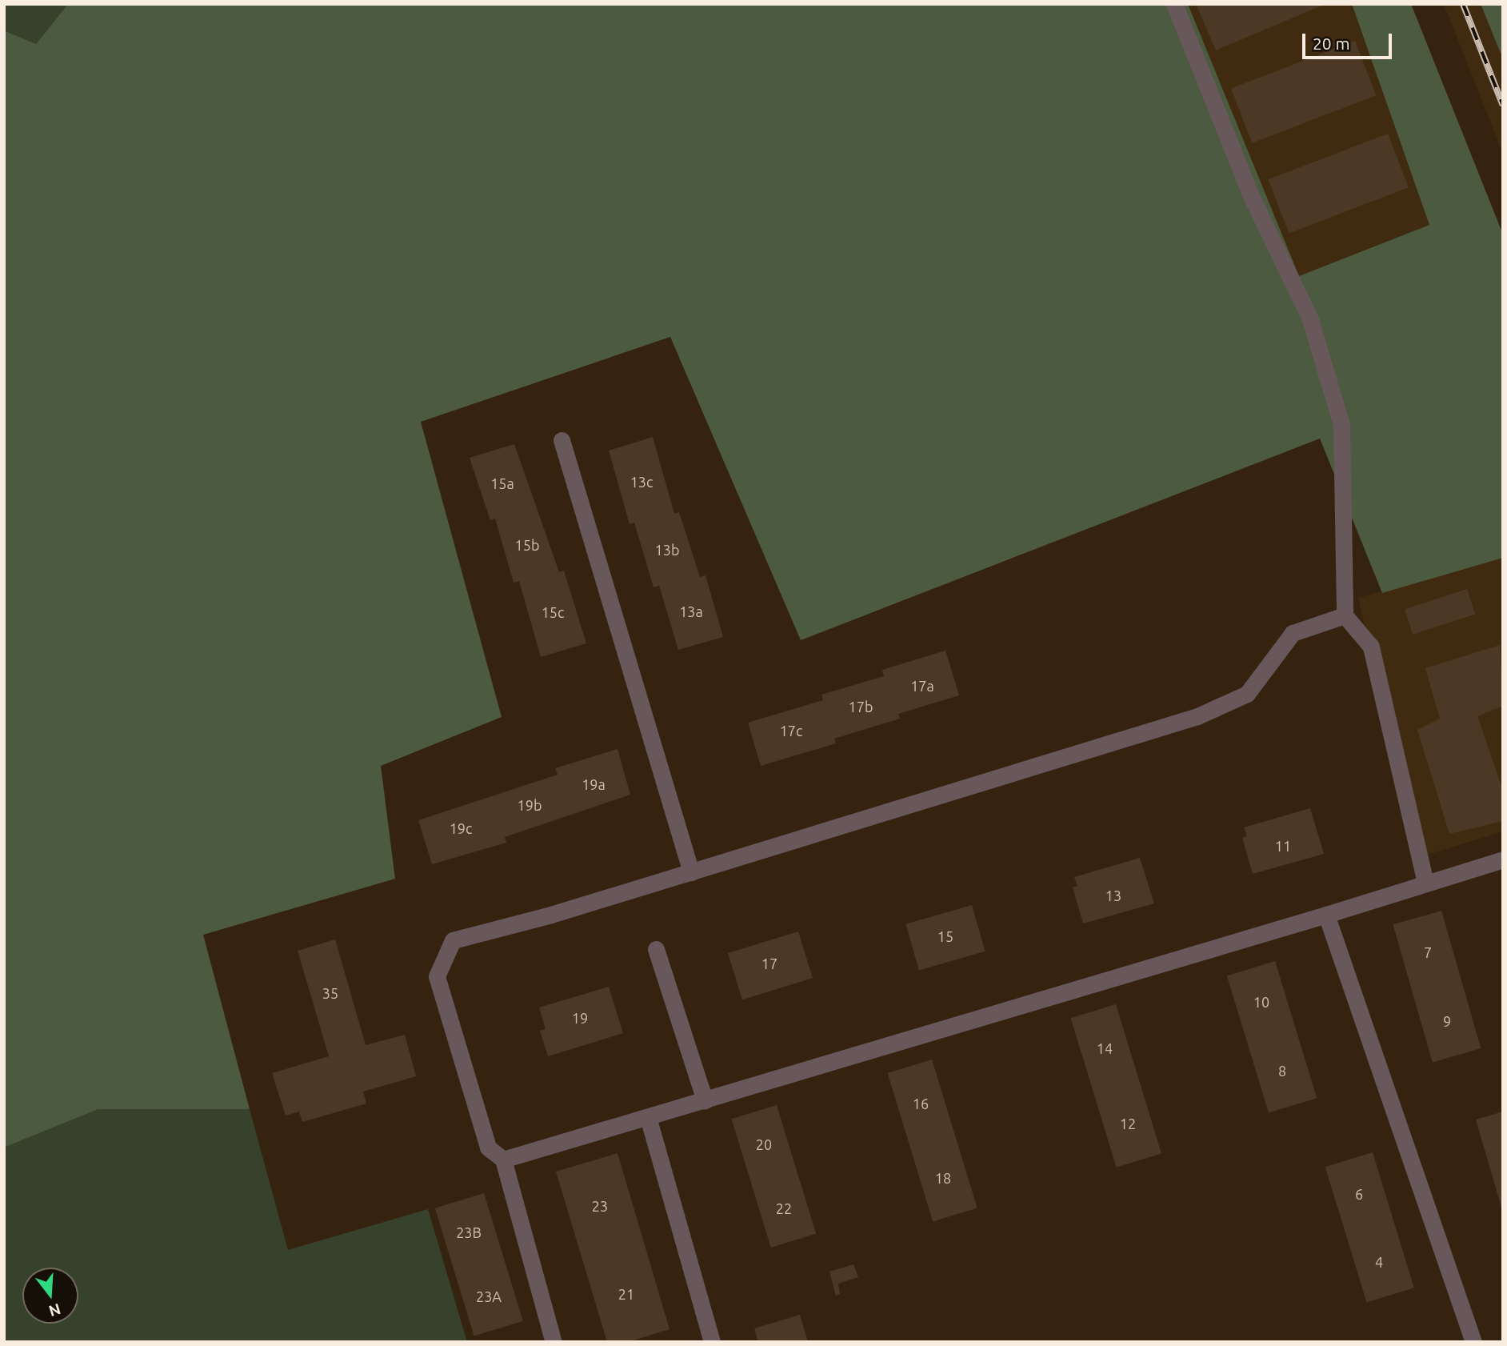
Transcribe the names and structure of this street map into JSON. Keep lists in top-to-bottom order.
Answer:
{
  "house_numbers": [
    "13c",
    "15a",
    "15b",
    "13b",
    "13a",
    "15c",
    "17a",
    "17b",
    "17c",
    "19a",
    "19b",
    "19c",
    "11",
    "13",
    "15",
    "7",
    "17",
    "35",
    "10",
    "19",
    "9",
    "14",
    "8",
    "16",
    "12",
    "20",
    "18",
    "6",
    "23",
    "22",
    "23B",
    "4",
    "21",
    "23A"
  ],
  "scale_bar": "20 m",
  "north": "bottom"
}
